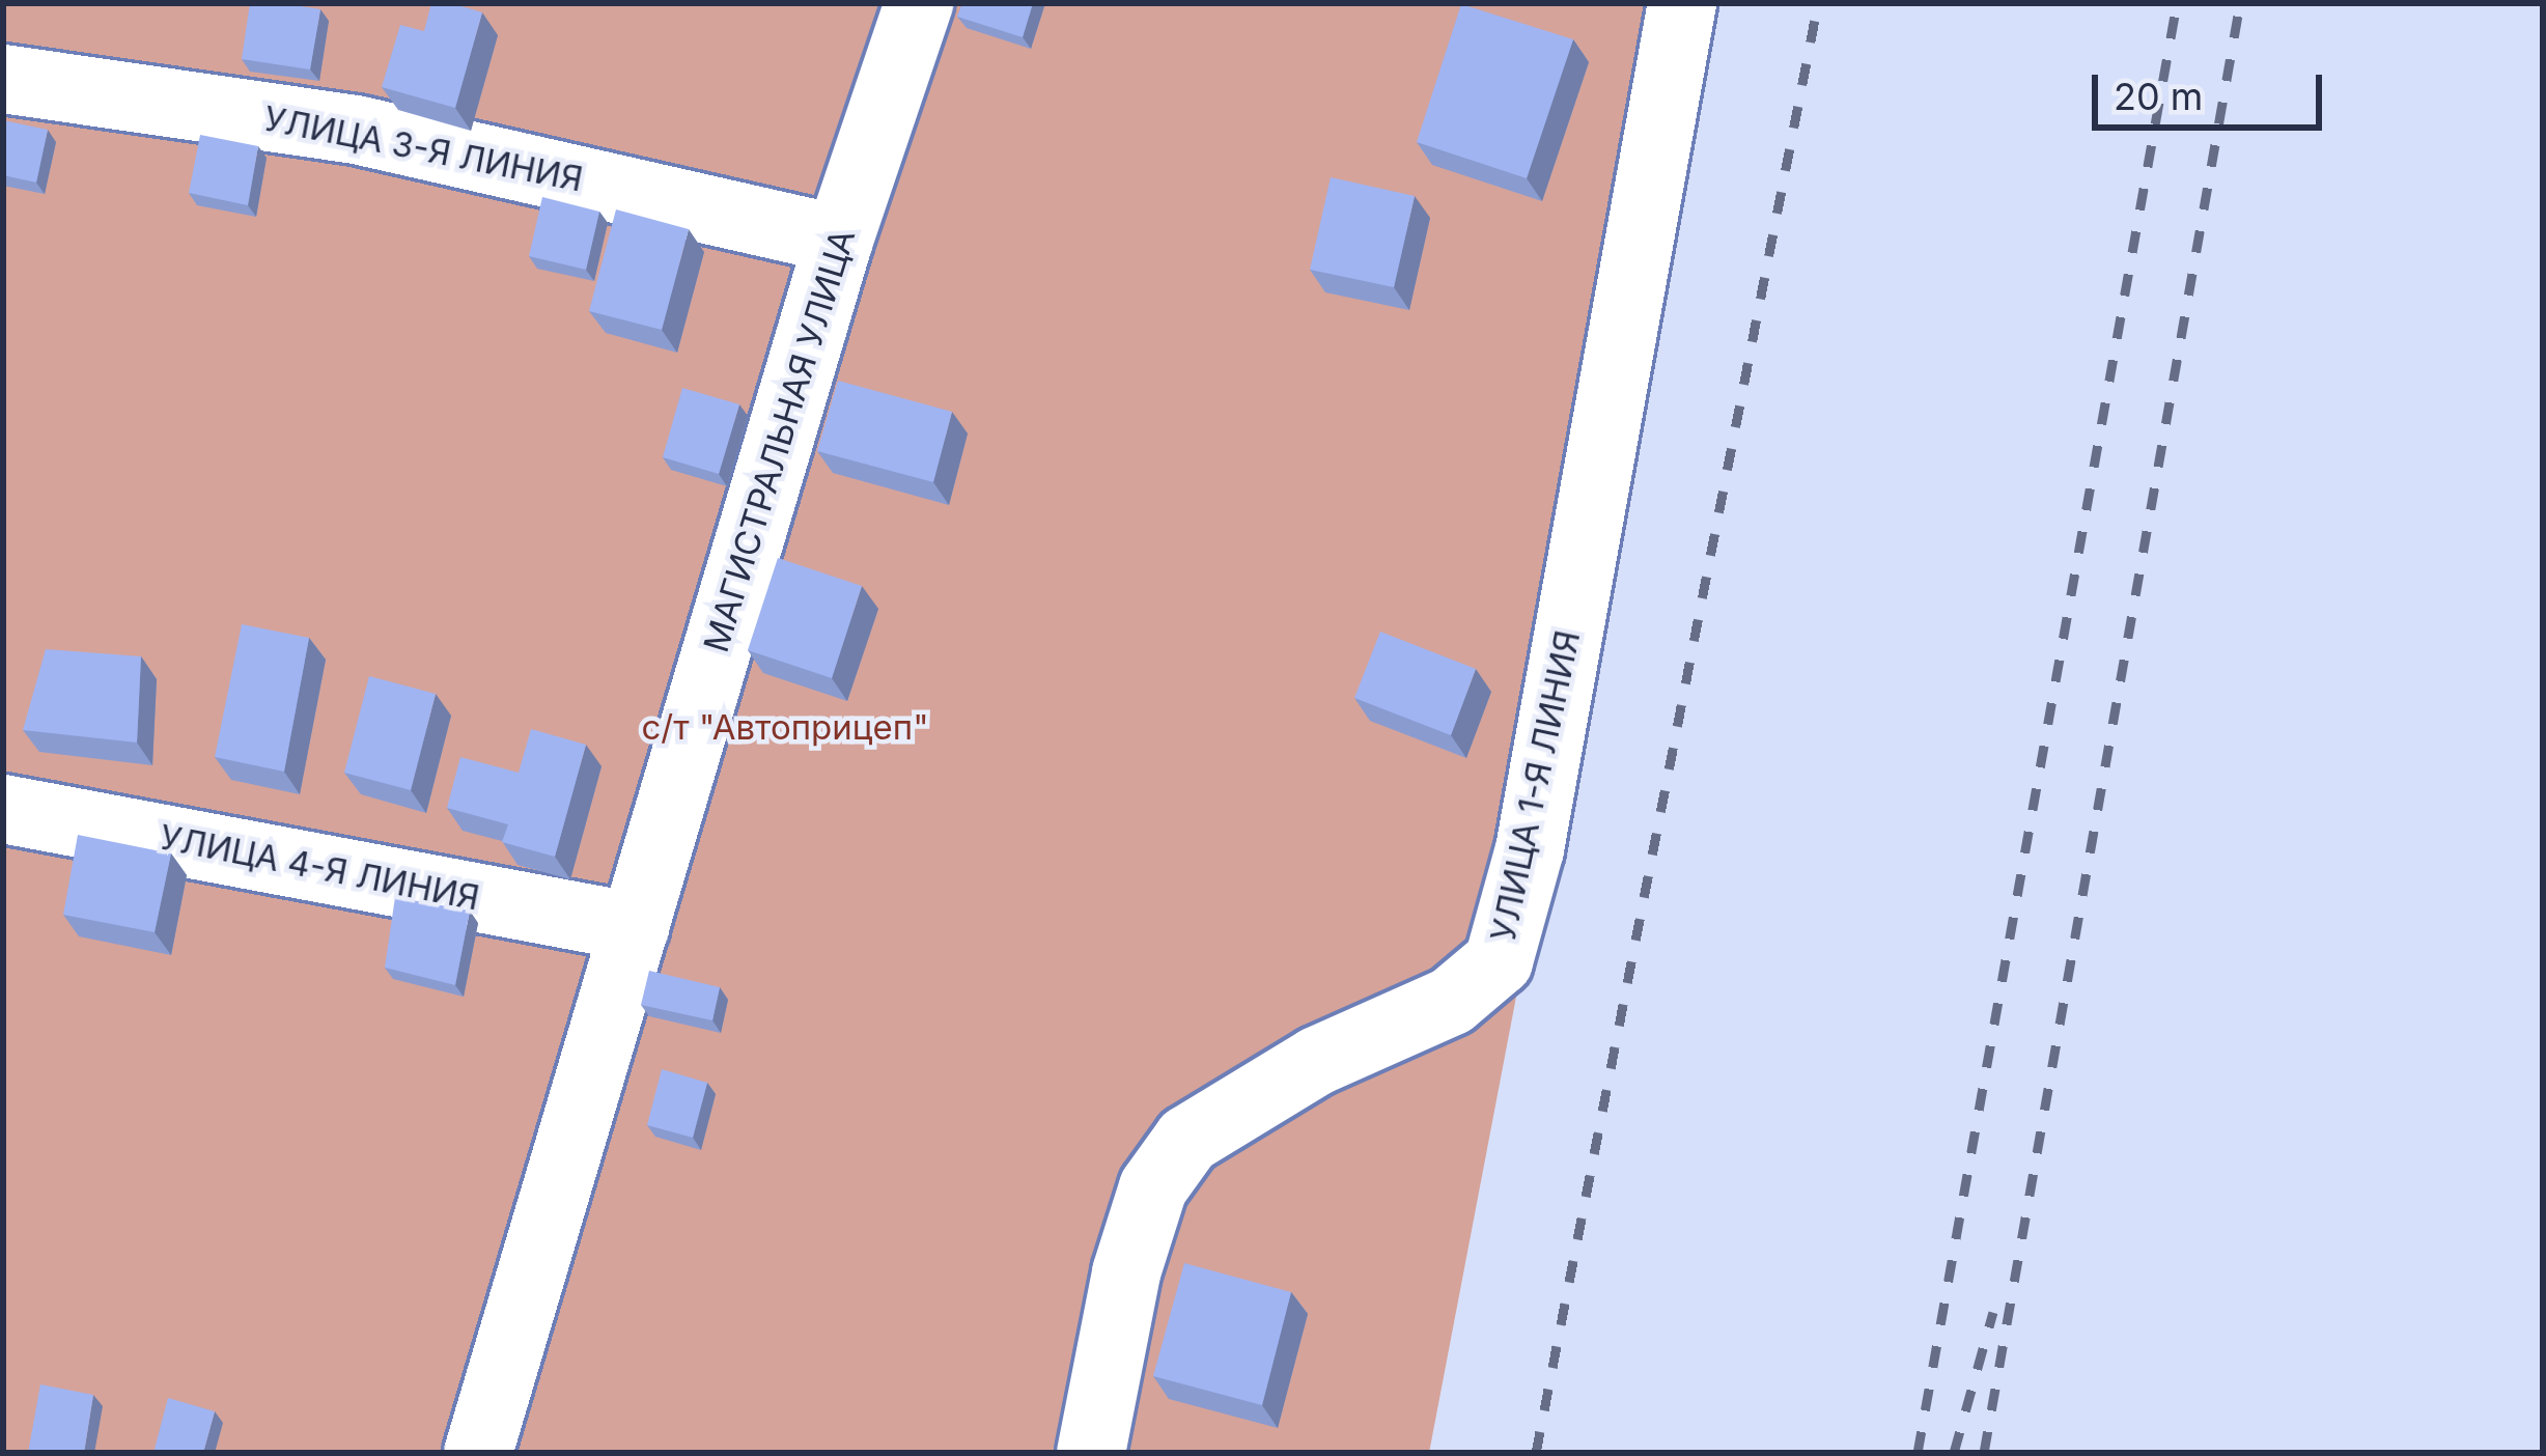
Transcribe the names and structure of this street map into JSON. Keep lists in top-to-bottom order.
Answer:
{
  "streets": {
    "street": [
      "УЛИЦА 3-Я ЛИНИЯ",
      "МАГИСТРАЛЬНАЯ УЛИЦА",
      "УЛИЦА 1-Я ЛИНИЯ",
      "УЛИЦА 4-Я ЛИНИЯ"
    ]
  },
  "crossings": [
    ["УЛИЦА 3-Я ЛИНИЯ", "МАГИСТРАЛЬНАЯ УЛИЦА"],
    ["МАГИСТРАЛЬНАЯ УЛИЦА", "УЛИЦА 4-Я ЛИНИЯ"]
  ],
  "parks": ["с/т \"Автоприцеп\""],
  "scale_bar": "20 m"
}
